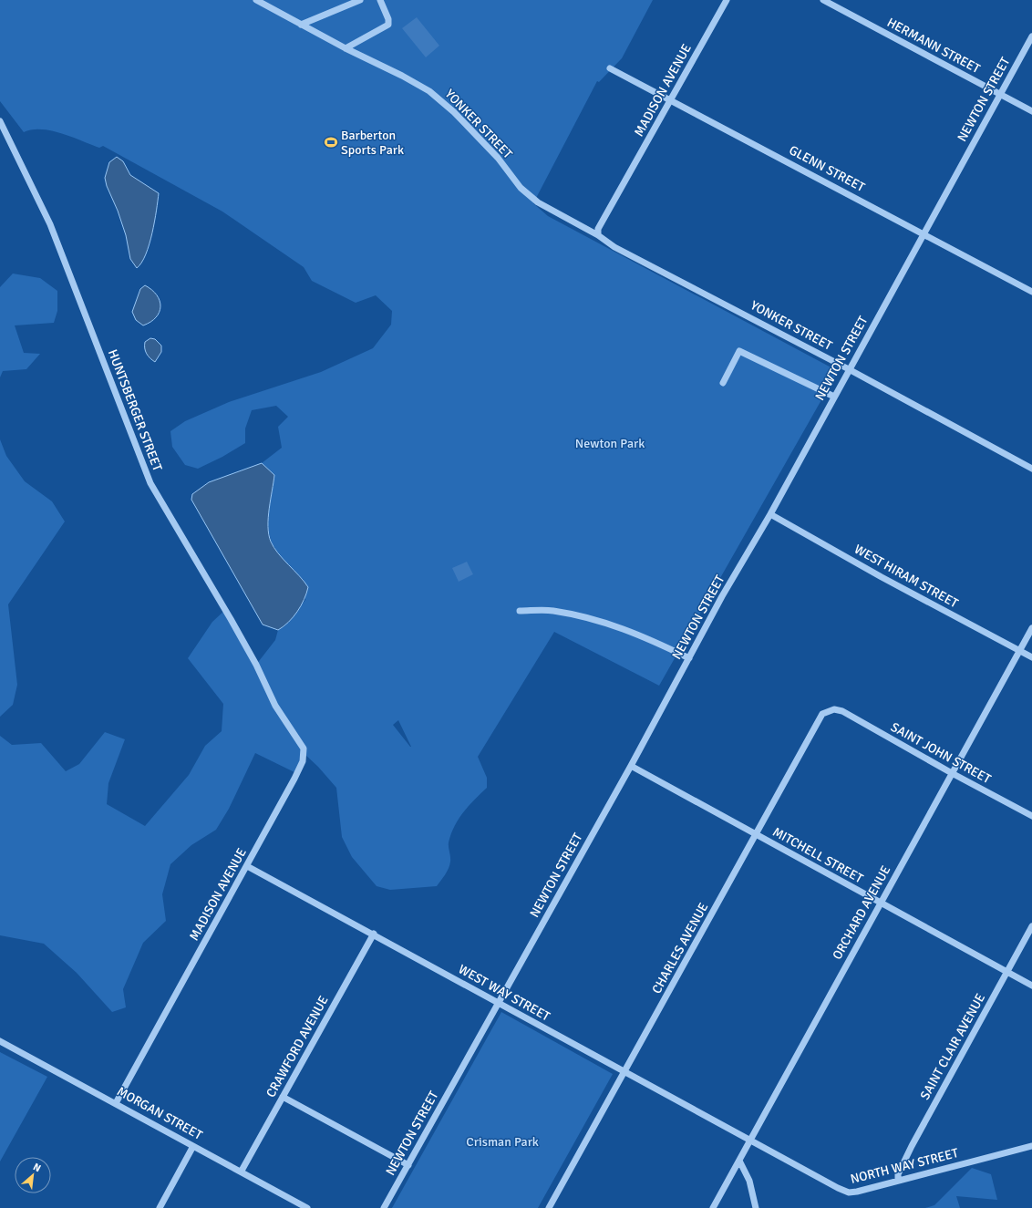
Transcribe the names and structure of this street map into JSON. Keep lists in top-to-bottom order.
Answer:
{
  "streets": {
    "street": [
      "HERMANN STREET",
      "MADISON AVENUE",
      "NEWTON STREET",
      "YONKER STREET",
      "GLENN STREET",
      "HUNTSBERGER STREET",
      "WEST HIRAM STREET",
      "SAINT JOHN STREET",
      "MITCHELL STREET",
      "ORCHARD AVENUE",
      "CHARLES AVENUE",
      "WEST WAY STREET",
      "CRAWFORD AVENUE",
      "SAINT CLAIR AVENUE",
      "MORGAN STREET",
      "NORTH WAY STREET"
    ]
  },
  "crossings": [
    ["HERMANN STREET", "NEWTON STREET"],
    ["MADISON AVENUE", "YONKER STREET"],
    ["MADISON AVENUE", "GLENN STREET"],
    ["MADISON AVENUE", "HUNTSBERGER STREET"],
    ["MADISON AVENUE", "WEST WAY STREET"],
    ["MADISON AVENUE", "MORGAN STREET"],
    ["NEWTON STREET", "YONKER STREET"],
    ["NEWTON STREET", "GLENN STREET"],
    ["NEWTON STREET", "WEST HIRAM STREET"],
    ["NEWTON STREET", "MITCHELL STREET"],
    ["NEWTON STREET", "WEST WAY STREET"],
    ["WEST HIRAM STREET", "ORCHARD AVENUE"],
    ["SAINT JOHN STREET", "ORCHARD AVENUE"],
    ["SAINT JOHN STREET", "CHARLES AVENUE"],
    ["MITCHELL STREET", "ORCHARD AVENUE"],
    ["MITCHELL STREET", "CHARLES AVENUE"],
    ["MITCHELL STREET", "SAINT CLAIR AVENUE"],
    ["ORCHARD AVENUE", "WEST WAY STREET"],
    ["ORCHARD AVENUE", "NORTH WAY STREET"],
    ["CHARLES AVENUE", "WEST WAY STREET"],
    ["WEST WAY STREET", "CRAWFORD AVENUE"],
    ["WEST WAY STREET", "NORTH WAY STREET"],
    ["CRAWFORD AVENUE", "MORGAN STREET"],
    ["SAINT CLAIR AVENUE", "NORTH WAY STREET"]
  ],
  "parks": ["Newton Park", "Crisman Park"],
  "places": {
    "sports": ["Barberton Sports Park"]
  },
  "north": "top right"
}
